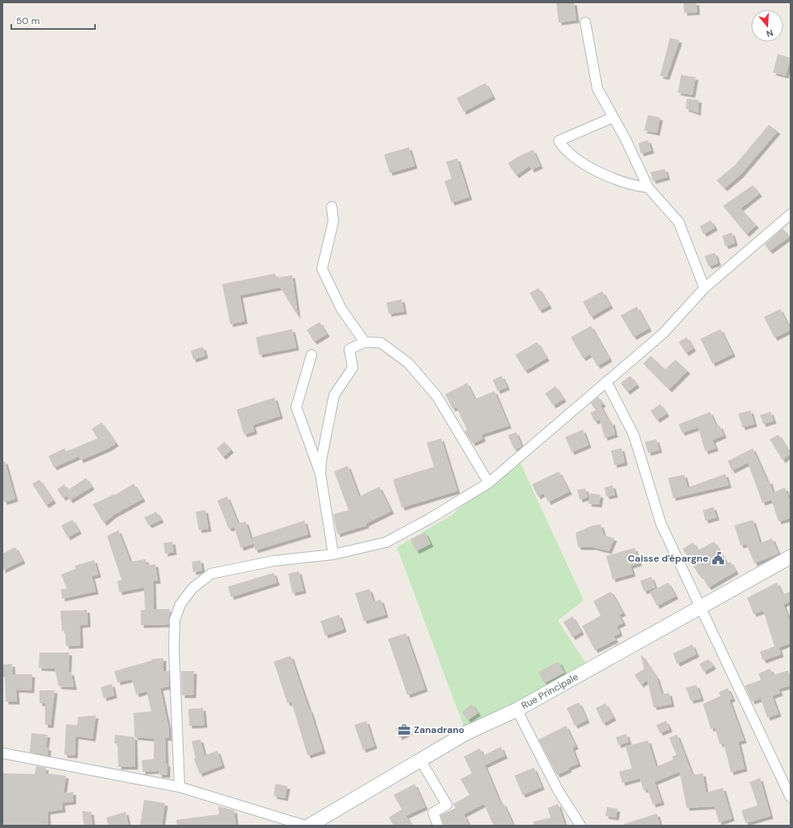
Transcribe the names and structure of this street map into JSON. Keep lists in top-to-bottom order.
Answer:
{
  "streets": {
    "main road": ["Rue Principale"]
  },
  "places": {
    "public building": ["Caisse d'épargne"],
    "office": ["Zanadrano"]
  },
  "scale_bar": "50 m",
  "north": "bottom"
}
